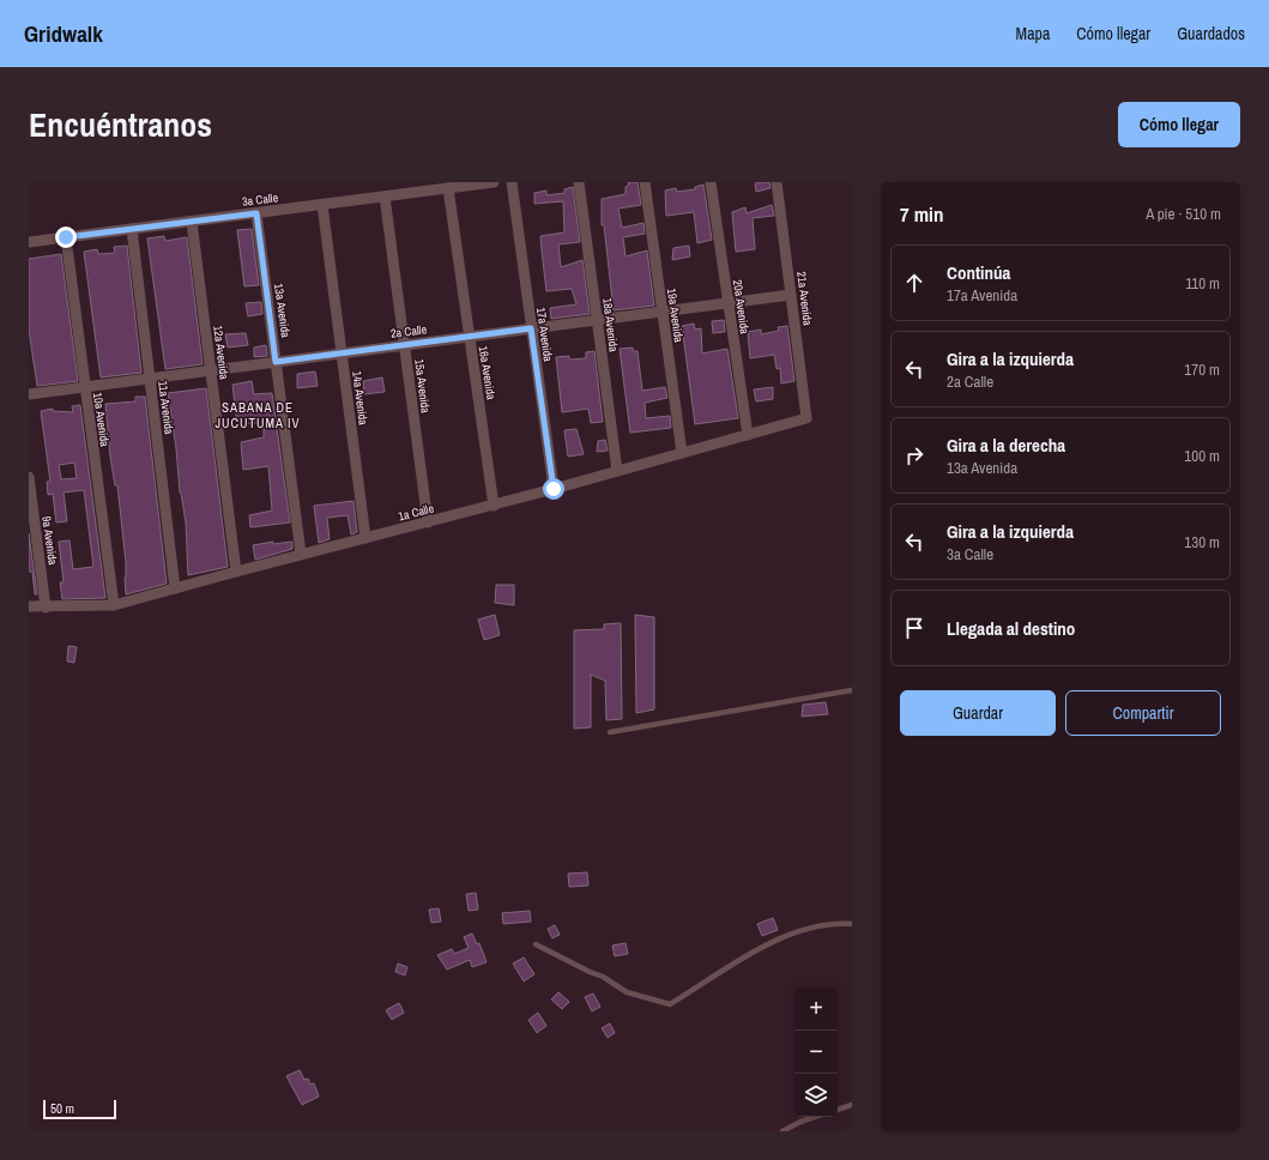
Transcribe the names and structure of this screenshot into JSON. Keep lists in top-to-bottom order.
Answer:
{
  "streets": {
    "street": [
      "3a Calle",
      "21a Avenida",
      "20a Avenida",
      "13a Avenida",
      "19a Avenida",
      "18a Avenida",
      "2a Calle",
      "17a Avenida",
      "12a Avenida",
      "16a Avenida",
      "15a Avenida",
      "14a Avenida",
      "11a Avenida",
      "10a Avenida",
      "1a Calle",
      "9a Avenida"
    ]
  },
  "crossings": [
    ["3a Calle", "13a Avenida"],
    ["3a Calle", "12a Avenida"],
    ["3a Calle", "16a Avenida"],
    ["3a Calle", "15a Avenida"],
    ["3a Calle", "14a Avenida"],
    ["3a Calle", "11a Avenida"],
    ["3a Calle", "10a Avenida"],
    ["21a Avenida", "2a Calle"],
    ["21a Avenida", "1a Calle"],
    ["20a Avenida", "2a Calle"],
    ["20a Avenida", "1a Calle"],
    ["13a Avenida", "2a Calle"],
    ["13a Avenida", "1a Calle"],
    ["19a Avenida", "2a Calle"],
    ["19a Avenida", "1a Calle"],
    ["18a Avenida", "2a Calle"],
    ["18a Avenida", "1a Calle"],
    ["2a Calle", "17a Avenida"],
    ["2a Calle", "12a Avenida"],
    ["2a Calle", "16a Avenida"],
    ["2a Calle", "15a Avenida"],
    ["2a Calle", "14a Avenida"],
    ["2a Calle", "11a Avenida"],
    ["2a Calle", "10a Avenida"],
    ["17a Avenida", "1a Calle"],
    ["12a Avenida", "1a Calle"],
    ["16a Avenida", "1a Calle"],
    ["15a Avenida", "1a Calle"],
    ["14a Avenida", "1a Calle"],
    ["11a Avenida", "1a Calle"],
    ["10a Avenida", "1a Calle"],
    ["1a Calle", "9a Avenida"]
  ],
  "districts": ["SABANA DE JUCUTUMA IV"],
  "scale_bar": "50 m",
  "page": {
    "header": "Gridwalk",
    "nav": ["Mapa", "Cómo llegar", "Guardados"],
    "title": "Encuéntranos",
    "buttons": [
      "Cómo llegar",
      ["Guardar", "Compartir"]
    ],
    "heading": ["7 min", "A pie · 510 m"],
    "list": [
      ["Continúa", "17a Avenida", "110 m"],
      ["Gira a la izquierda", "2a Calle", "170 m"],
      ["Gira a la derecha", "13a Avenida", "100 m"],
      ["Gira a la izquierda", "3a Calle", "130 m"],
      "Llegada al destino"
    ],
    "map_buttons": ["+", "−"],
    "scale": "50 m"
  }
}
